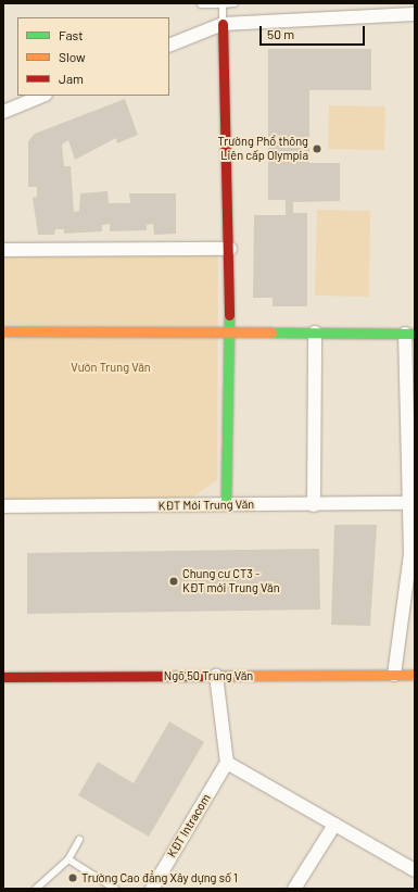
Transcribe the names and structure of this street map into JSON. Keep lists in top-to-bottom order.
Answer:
{
  "streets": {
    "street": ["KĐT Mới Trung Văn", "Ngõ 50 Trung Văn", "KĐT Intracom"]
  },
  "parks": ["Vườn Trung Văn"],
  "places": ["Trường Phổ thông Liên cấp Olympia", "Chung cư CT3 - KĐT mới Trung Văn", "Trường Cao đẳng Xây dựng số 1"],
  "legend": ["Fast", "Slow", "Jam"],
  "scale_bar": "50 m"
}
